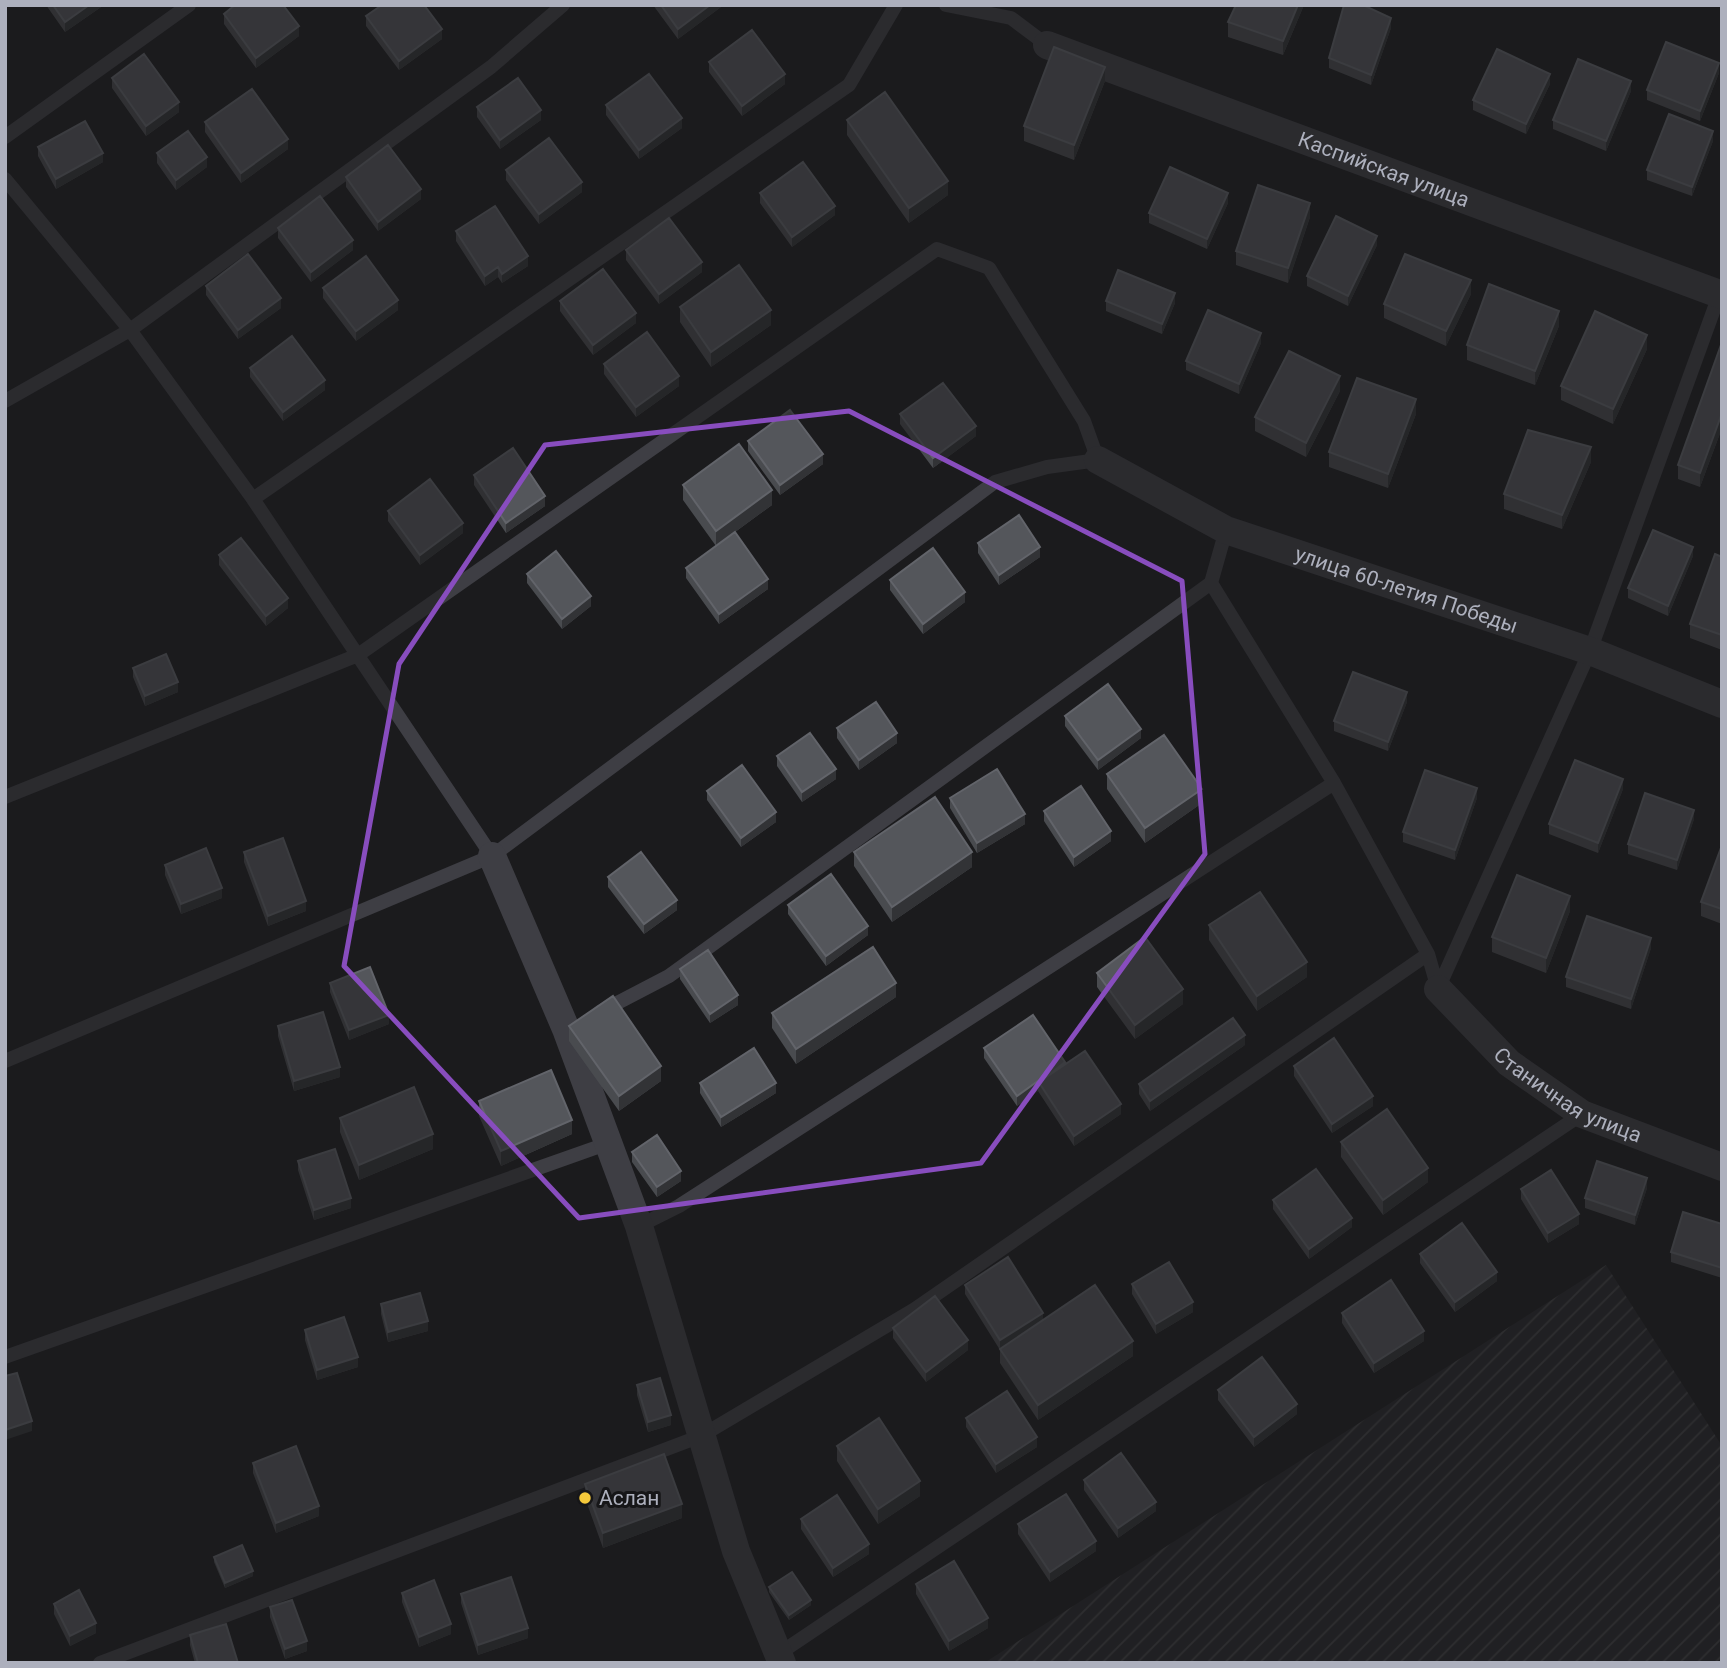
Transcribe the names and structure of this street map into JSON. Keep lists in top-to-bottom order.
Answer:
{
  "streets": {
    "street": ["Каспийская улица", "улица 60-летия Победы", "Станичная улица"]
  },
  "places": ["Аслан"]
}
